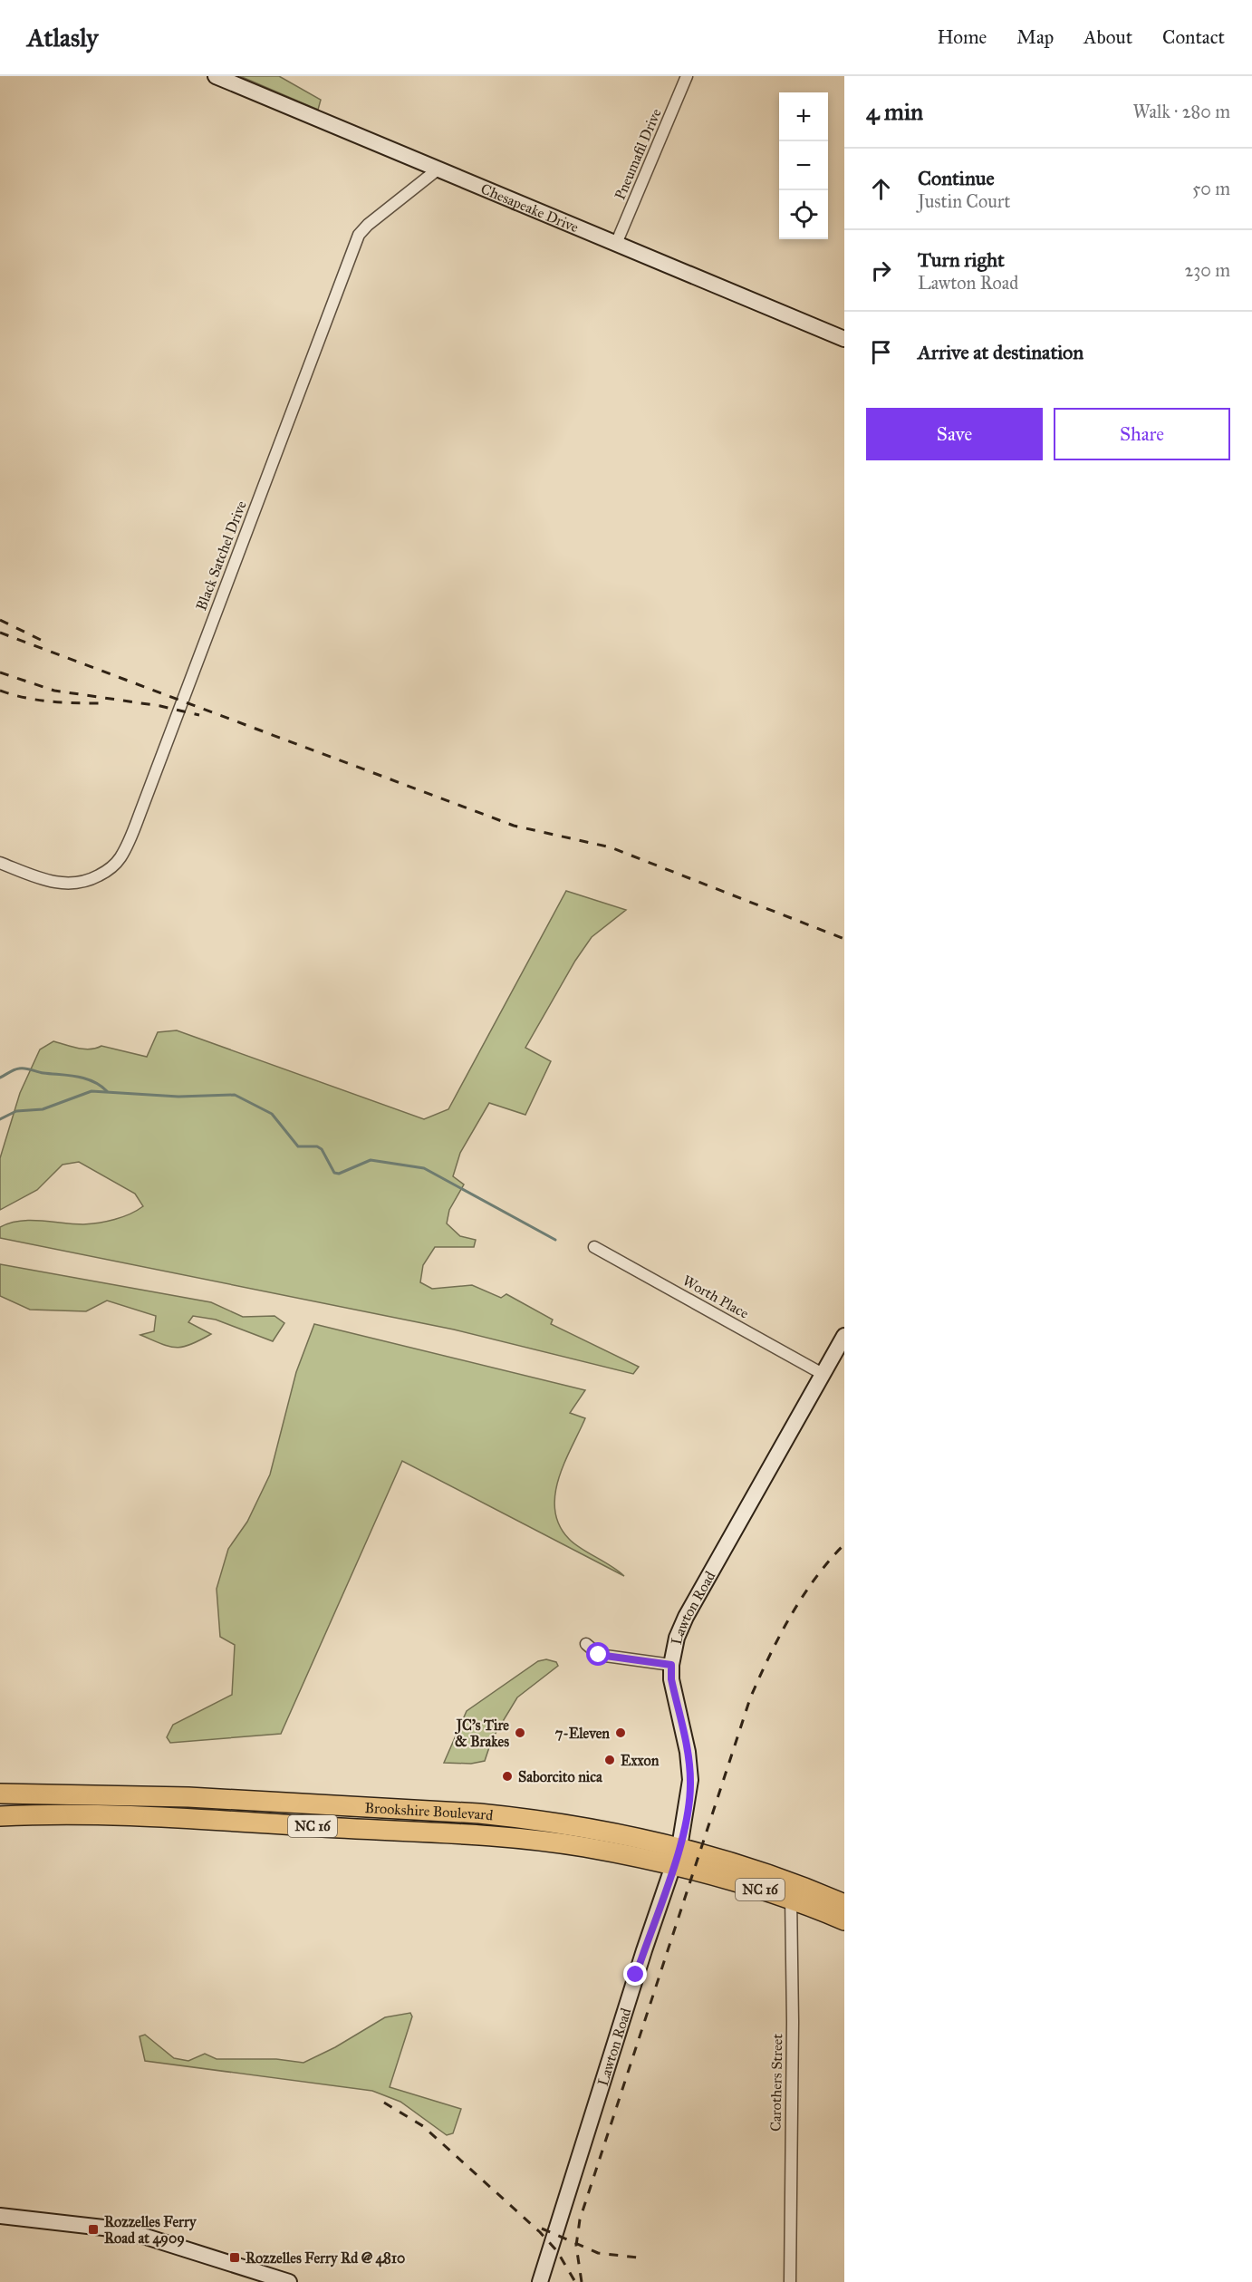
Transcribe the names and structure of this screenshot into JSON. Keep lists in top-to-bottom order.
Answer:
{
  "streets": {
    "highway": ["Brookshire Boulevard", "NC 16"],
    "street": [
      "Pneumafil Drive",
      "Chesapeake Drive",
      "Black Satchel Drive",
      "Worth Place",
      "Lawton Road",
      "Carothers Street"
    ]
  },
  "crossings": [
    ["Pneumafil Drive", "Chesapeake Drive"],
    ["Chesapeake Drive", "Black Satchel Drive"],
    ["Worth Place", "Lawton Road"],
    ["Lawton Road", "Brookshire Boulevard"],
    ["Brookshire Boulevard", "Carothers Street"]
  ],
  "places": {
    "other": [
      "JC's Tire & Brakes",
      "7-Eleven",
      "Exxon",
      "Saborcito nica"
    ],
    "transit": ["Rozzelles Ferry Road at 4909", "Rozzelles Ferry Rd @ 4810"]
  },
  "page": {
    "header": "Atlasly",
    "nav": [
      "Home",
      "Map",
      "About",
      "Contact"
    ],
    "heading": ["4 min", "Walk · 280 m"],
    "map_buttons": ["+", "−"],
    "list": [
      ["Continue", "Justin Court", "50 m"],
      ["Turn right", "Lawton Road", "230 m"],
      "Arrive at destination"
    ],
    "buttons": ["Save", "Share"]
  }
}
